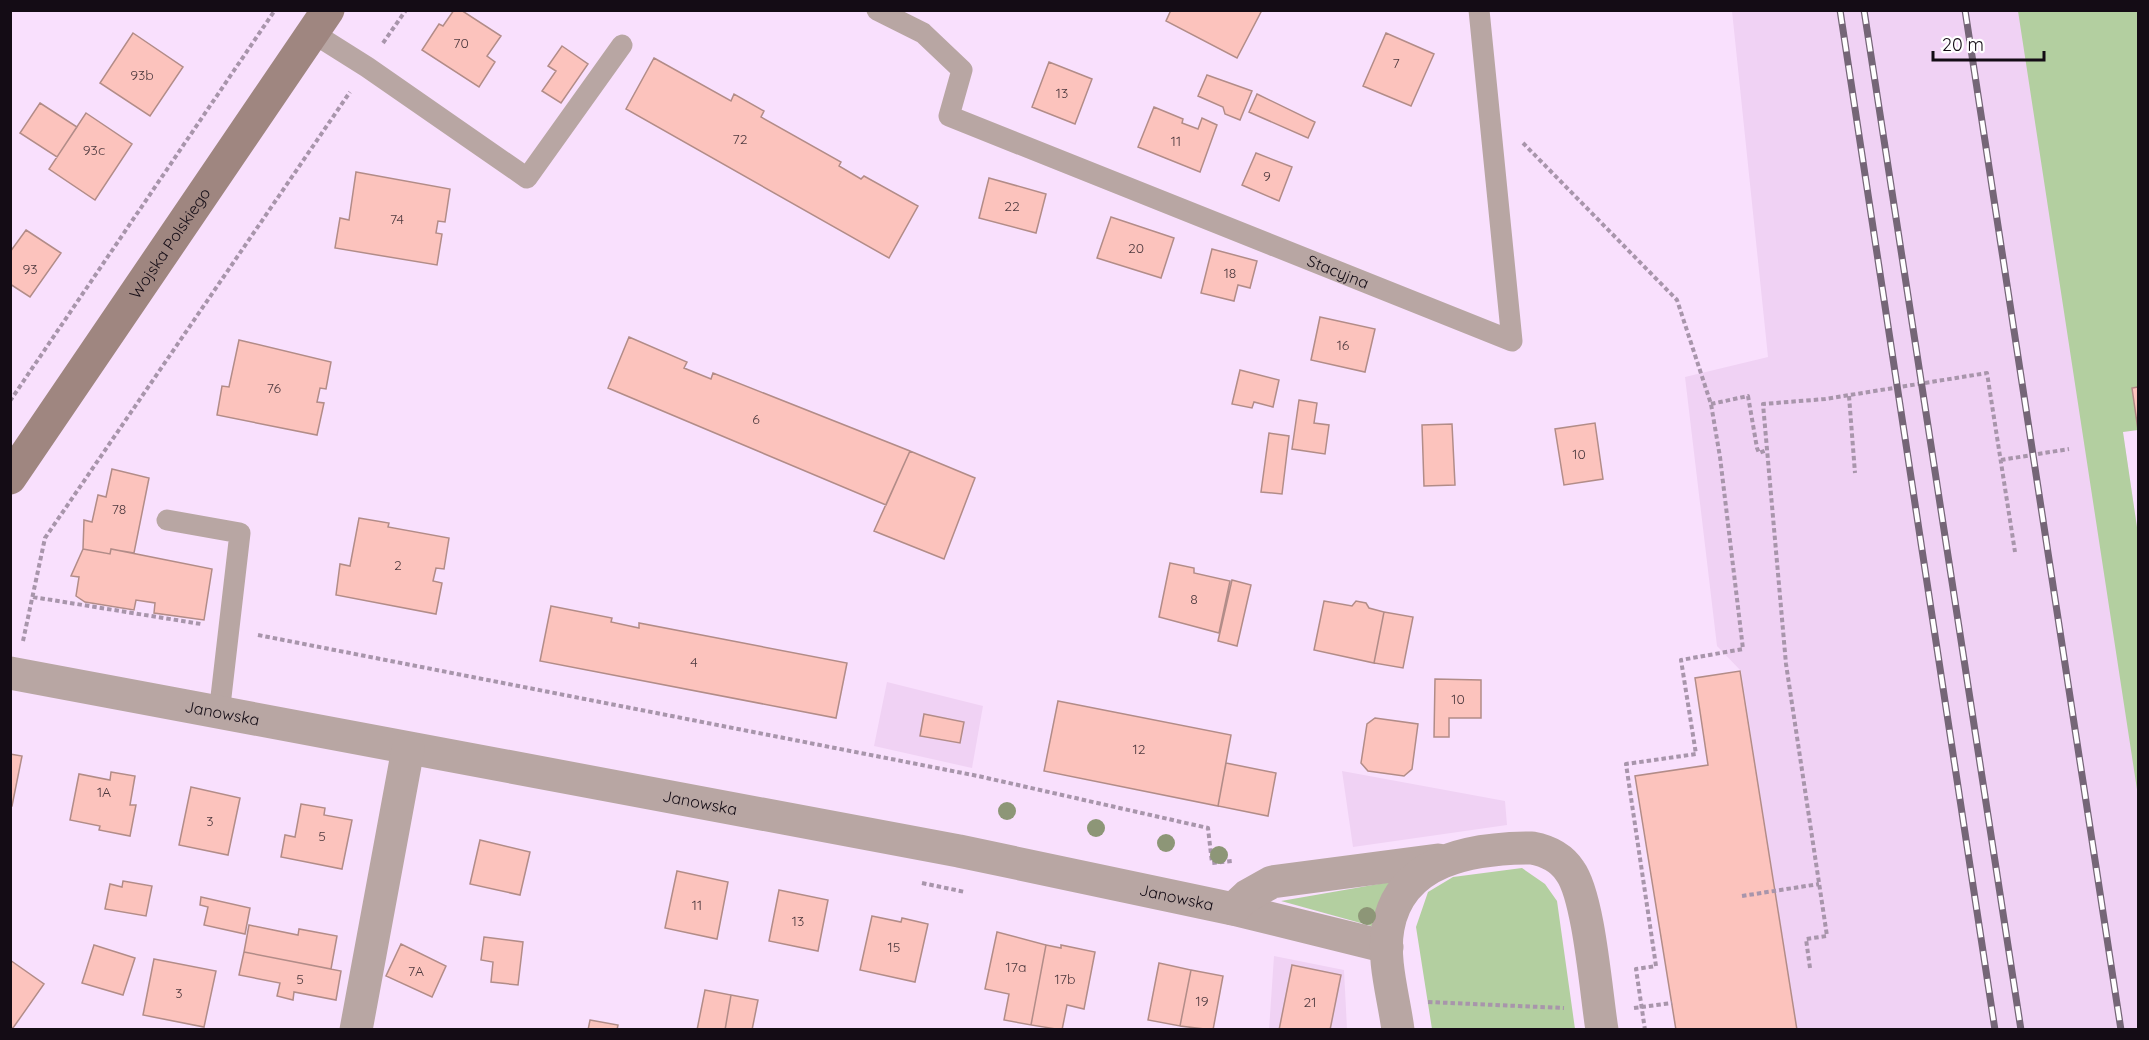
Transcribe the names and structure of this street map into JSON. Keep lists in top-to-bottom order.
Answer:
{
  "streets": {
    "main road": ["Wojska Polskiego"],
    "street": ["Janowska"],
    "lane": ["Stacyjna"]
  },
  "house_numbers": [
    "70",
    "7",
    "93b",
    "13",
    "72",
    "11",
    "93c",
    "9",
    "22",
    "74",
    "20",
    "93",
    "18",
    "16",
    "76",
    "6",
    "10",
    "78",
    "2",
    "8",
    "4",
    "10",
    "12",
    "1A",
    "3",
    "5",
    "11",
    "13",
    "15",
    "17a",
    "7A",
    "5",
    "17b",
    "3",
    "19",
    "21"
  ],
  "scale_bar": "20 m"
}
